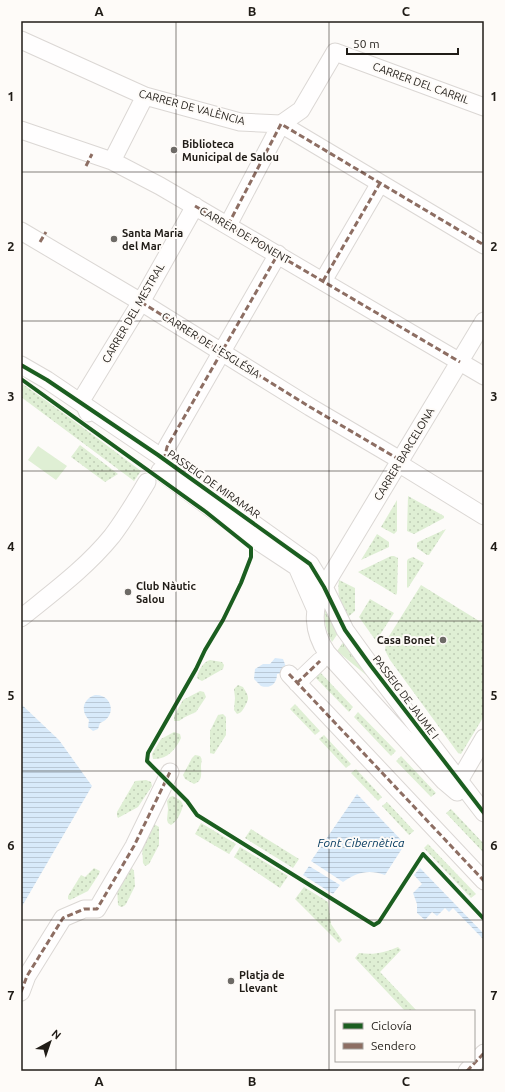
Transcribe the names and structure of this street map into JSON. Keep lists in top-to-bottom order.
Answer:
{
  "streets": {
    "street": [
      "CARRER DEL CARRIL",
      "CARRER DE VALÈNCIA",
      "CARRER DE PONENT",
      "CARRER DEL MESTRAL",
      "CARRER DE L'ESGLÉSIA",
      "CARRER BARCELONA",
      "PASSEIG DE MIRAMAR",
      "PASSEIG DE JAUME I"
    ]
  },
  "crossings": [
    ["CARRER DEL CARRIL", "CARRER DE VALÈNCIA"],
    ["CARRER DE PONENT", "CARRER DEL MESTRAL"],
    ["CARRER DE PONENT", "CARRER BARCELONA"],
    ["CARRER DEL MESTRAL", "CARRER DE L'ESGLÉSIA"],
    ["CARRER DEL MESTRAL", "PASSEIG DE MIRAMAR"],
    ["CARRER DE L'ESGLÉSIA", "CARRER BARCELONA"],
    ["CARRER BARCELONA", "PASSEIG DE MIRAMAR"],
    ["CARRER BARCELONA", "PASSEIG DE JAUME I"],
    ["PASSEIG DE MIRAMAR", "PASSEIG DE JAUME I"]
  ],
  "water": ["Font Cibernètica"],
  "places": [
    "Biblioteca Municipal de Salou",
    "Santa Maria del Mar",
    "Club Nàutic Salou",
    "Casa Bonet",
    "Platja de Llevant"
  ],
  "legend": ["Ciclovía", "Sendero"],
  "scale_bar": "50 m",
  "north": "top right",
  "grid": {
    "columns": ["A", "B", "C"],
    "rows": [
      "1",
      "2",
      "3",
      "4",
      "5",
      "6",
      "7"
    ]
  }
}
